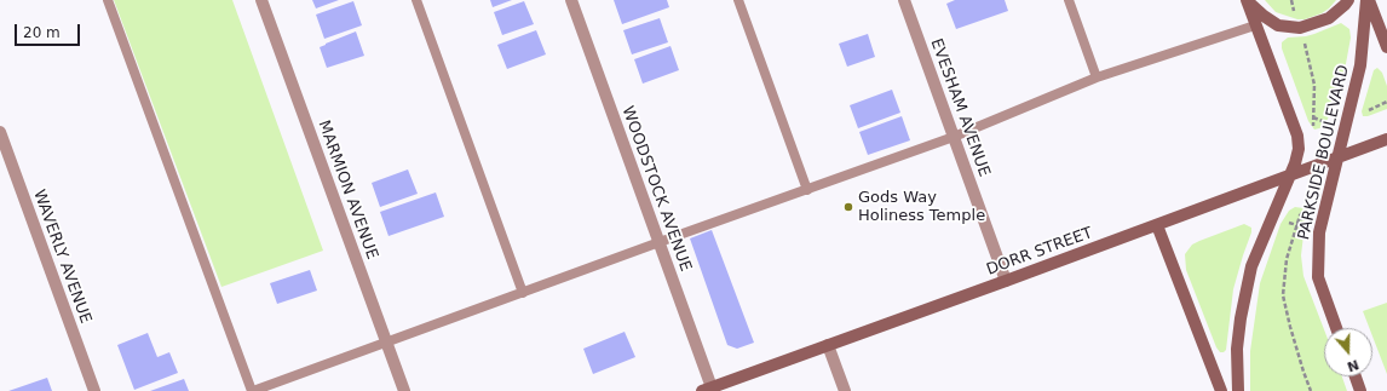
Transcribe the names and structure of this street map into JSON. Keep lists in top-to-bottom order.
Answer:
{
  "streets": {
    "street": [
      "EVESHAM AVENUE",
      "PARKSIDE BOULEVARD",
      "WOODSTOCK AVENUE",
      "MARMION AVENUE",
      "DORR STREET",
      "WAVERLY AVENUE"
    ]
  },
  "crossings": [
    ["EVESHAM AVENUE", "DORR STREET"],
    ["PARKSIDE BOULEVARD", "DORR STREET"],
    ["WOODSTOCK AVENUE", "DORR STREET"]
  ],
  "places": ["Gods Way Holiness Temple"],
  "scale_bar": "20 m",
  "north": "bottom"
}
